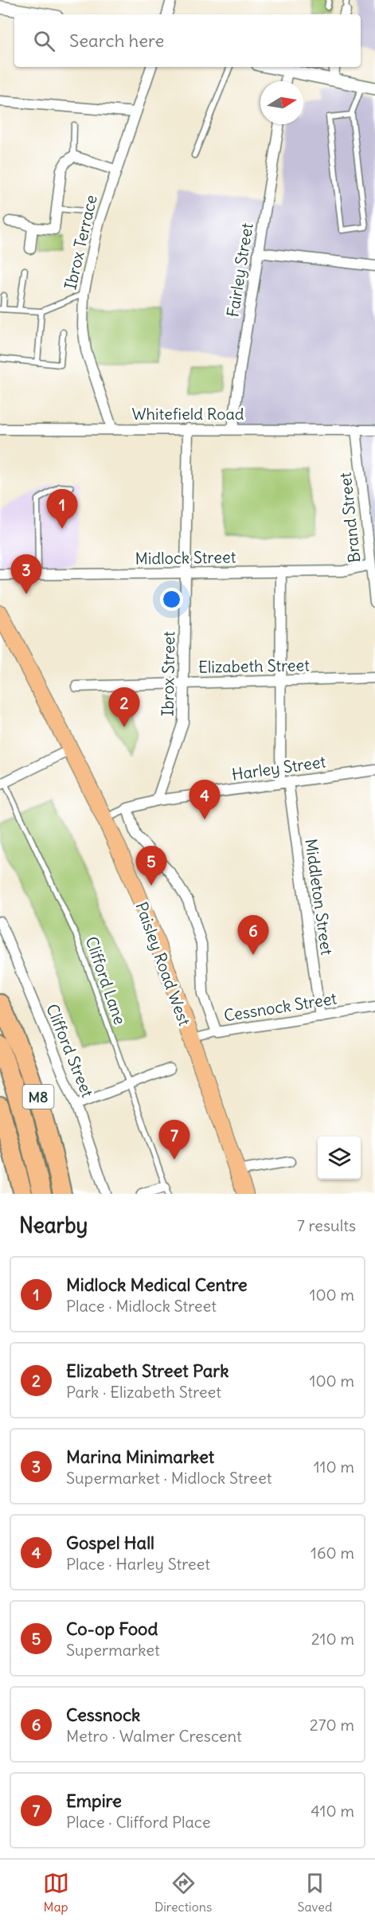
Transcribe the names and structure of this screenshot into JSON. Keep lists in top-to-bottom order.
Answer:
{
  "streets": {
    "highway": ["M8"],
    "main road": ["Paisley Road West"],
    "street": [
      "Ibrox Terrace",
      "Fairley Street",
      "Whitefield Road",
      "Brand Street",
      "Midlock Street",
      "Elizabeth Street",
      "Ibrox Street",
      "Harley Street",
      "Middleton Street",
      "Cessnock Street",
      "Clifford Street"
    ],
    "lane": ["Clifford Lane"]
  },
  "crossings": [
    ["Ibrox Terrace", "Whitefield Road"],
    ["Fairley Street", "Whitefield Road"],
    ["Whitefield Road", "Brand Street"],
    ["Whitefield Road", "Ibrox Street"],
    ["Brand Street", "Midlock Street"],
    ["Midlock Street", "Ibrox Street"],
    ["Midlock Street", "Middleton Street"],
    ["Elizabeth Street", "Ibrox Street"],
    ["Elizabeth Street", "Middleton Street"],
    ["Ibrox Street", "Harley Street"],
    ["Harley Street", "Middleton Street"],
    ["Harley Street", "Paisley Road West"],
    ["Middleton Street", "Cessnock Street"],
    ["Paisley Road West", "Cessnock Street"]
  ],
  "north": "right",
  "page": {
    "search": "Search here",
    "pins": [
      "1",
      "3",
      "2",
      "4",
      "5",
      "6",
      "7"
    ],
    "heading": ["Nearby", "7 results"],
    "list": [
      {
        "mark": "1",
        "name": "Midlock Medical Centre",
        "note": "Place · Midlock Street",
        "value": "100 m"
      },
      {
        "mark": "2",
        "name": "Elizabeth Street Park",
        "note": "Park · Elizabeth Street",
        "value": "100 m"
      },
      {
        "mark": "3",
        "name": "Marina Minimarket",
        "note": "Supermarket · Midlock Street",
        "value": "110 m"
      },
      {
        "mark": "4",
        "name": "Gospel Hall",
        "note": "Place · Harley Street",
        "value": "160 m"
      },
      {
        "mark": "5",
        "name": "Co-op Food",
        "note": "Supermarket",
        "value": "210 m"
      },
      {
        "mark": "6",
        "name": "Cessnock",
        "note": "Metro · Walmer Crescent",
        "value": "270 m"
      },
      {
        "mark": "7",
        "name": "Empire",
        "note": "Place · Clifford Place",
        "value": "410 m"
      }
    ],
    "nav": ["Map", "Directions", "Saved"]
  }
}
